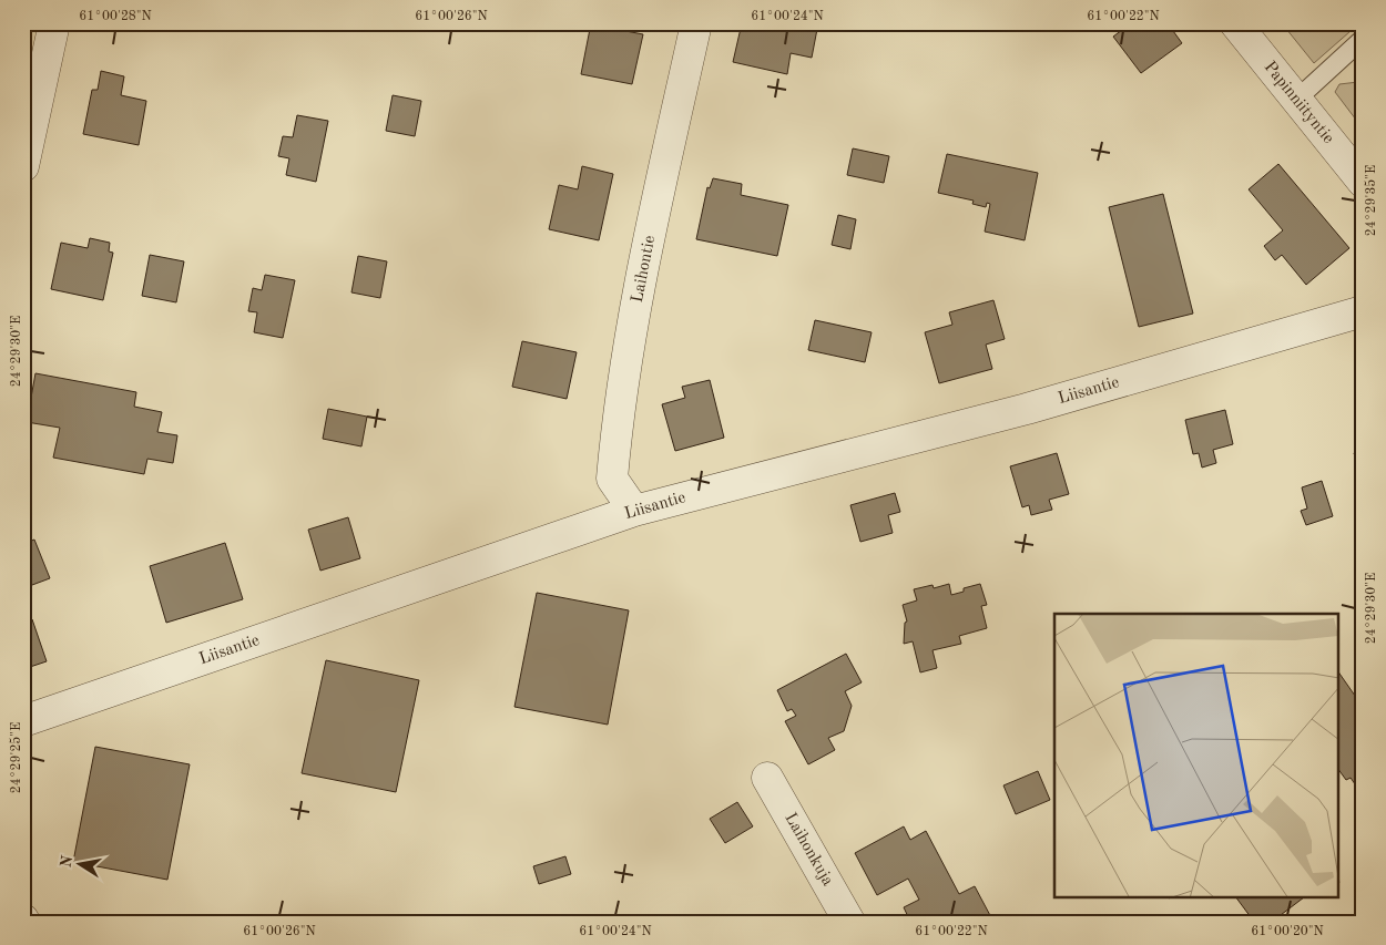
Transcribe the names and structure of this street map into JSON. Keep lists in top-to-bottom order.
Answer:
{
  "streets": {
    "street": [
      "Papinniityntie",
      "Laihontie",
      "Liisantie",
      "Laihonkuja"
    ]
  },
  "crossings": [
    ["Laihontie", "Liisantie"]
  ],
  "north": "left",
  "coordinates": [
    "61°00'28\"N",
    "61°00'26\"N",
    "61°00'24\"N",
    "61°00'22\"N",
    "24°29'35\"E",
    "24°29'30\"E",
    "24°29'25\"E",
    "61°00'20\"N"
  ]
}
